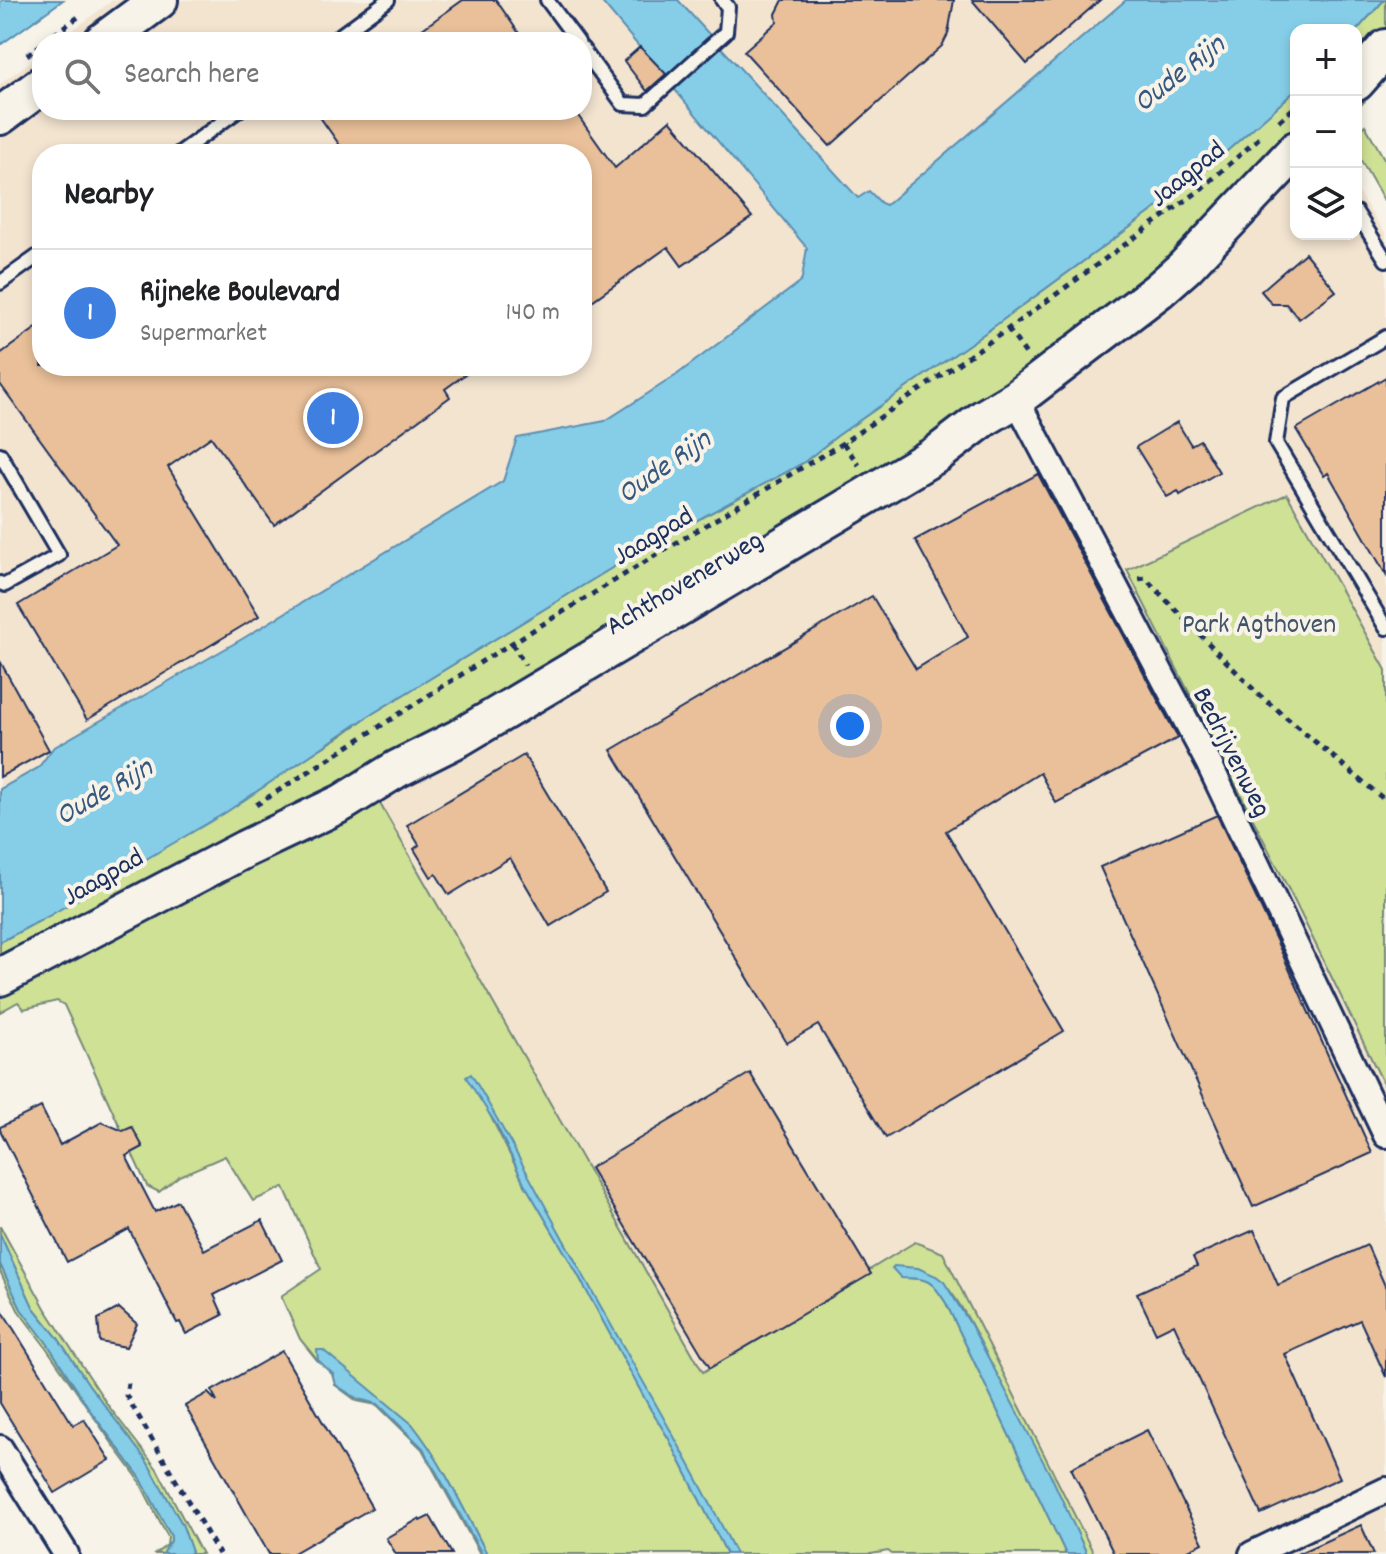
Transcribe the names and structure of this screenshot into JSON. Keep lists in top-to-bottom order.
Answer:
{
  "streets": {
    "street": ["Achthovenerweg", "Bedrijvenweg"],
    "path": ["Jaagpad"]
  },
  "crossings": [
    ["Jaagpad", "Achthovenerweg"],
    ["Achthovenerweg", "Bedrijvenweg"]
  ],
  "water": ["Oude Rijn"],
  "parks": ["Park Agthoven"],
  "page": {
    "map_buttons": ["+", "−"],
    "search": "Search here",
    "heading": "Nearby",
    "list": [
      {
        "mark": "1",
        "name": "Rijneke Boulevard",
        "note": "Supermarket",
        "value": "140 m"
      }
    ],
    "pins": "1"
  }
}
